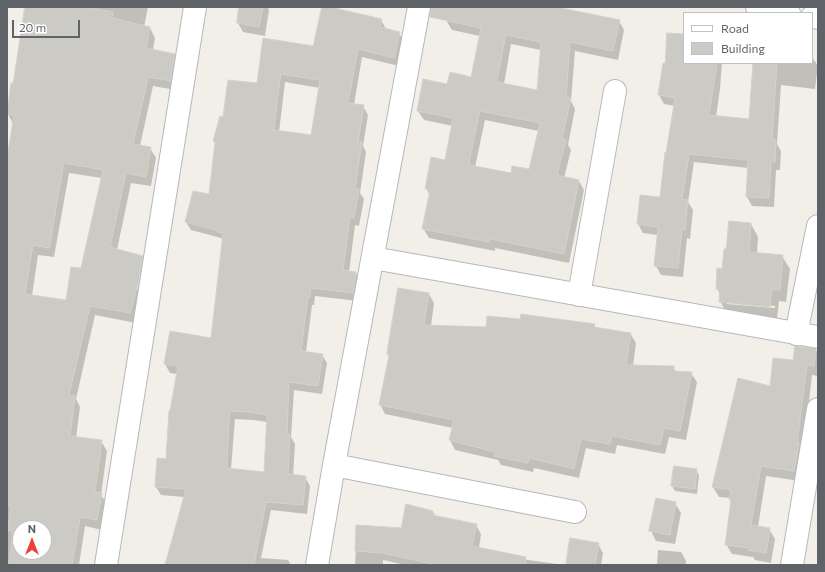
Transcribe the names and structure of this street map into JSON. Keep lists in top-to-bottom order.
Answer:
{
  "legend": ["Road", "Building"],
  "scale_bar": "20 m",
  "north": "top"
}
